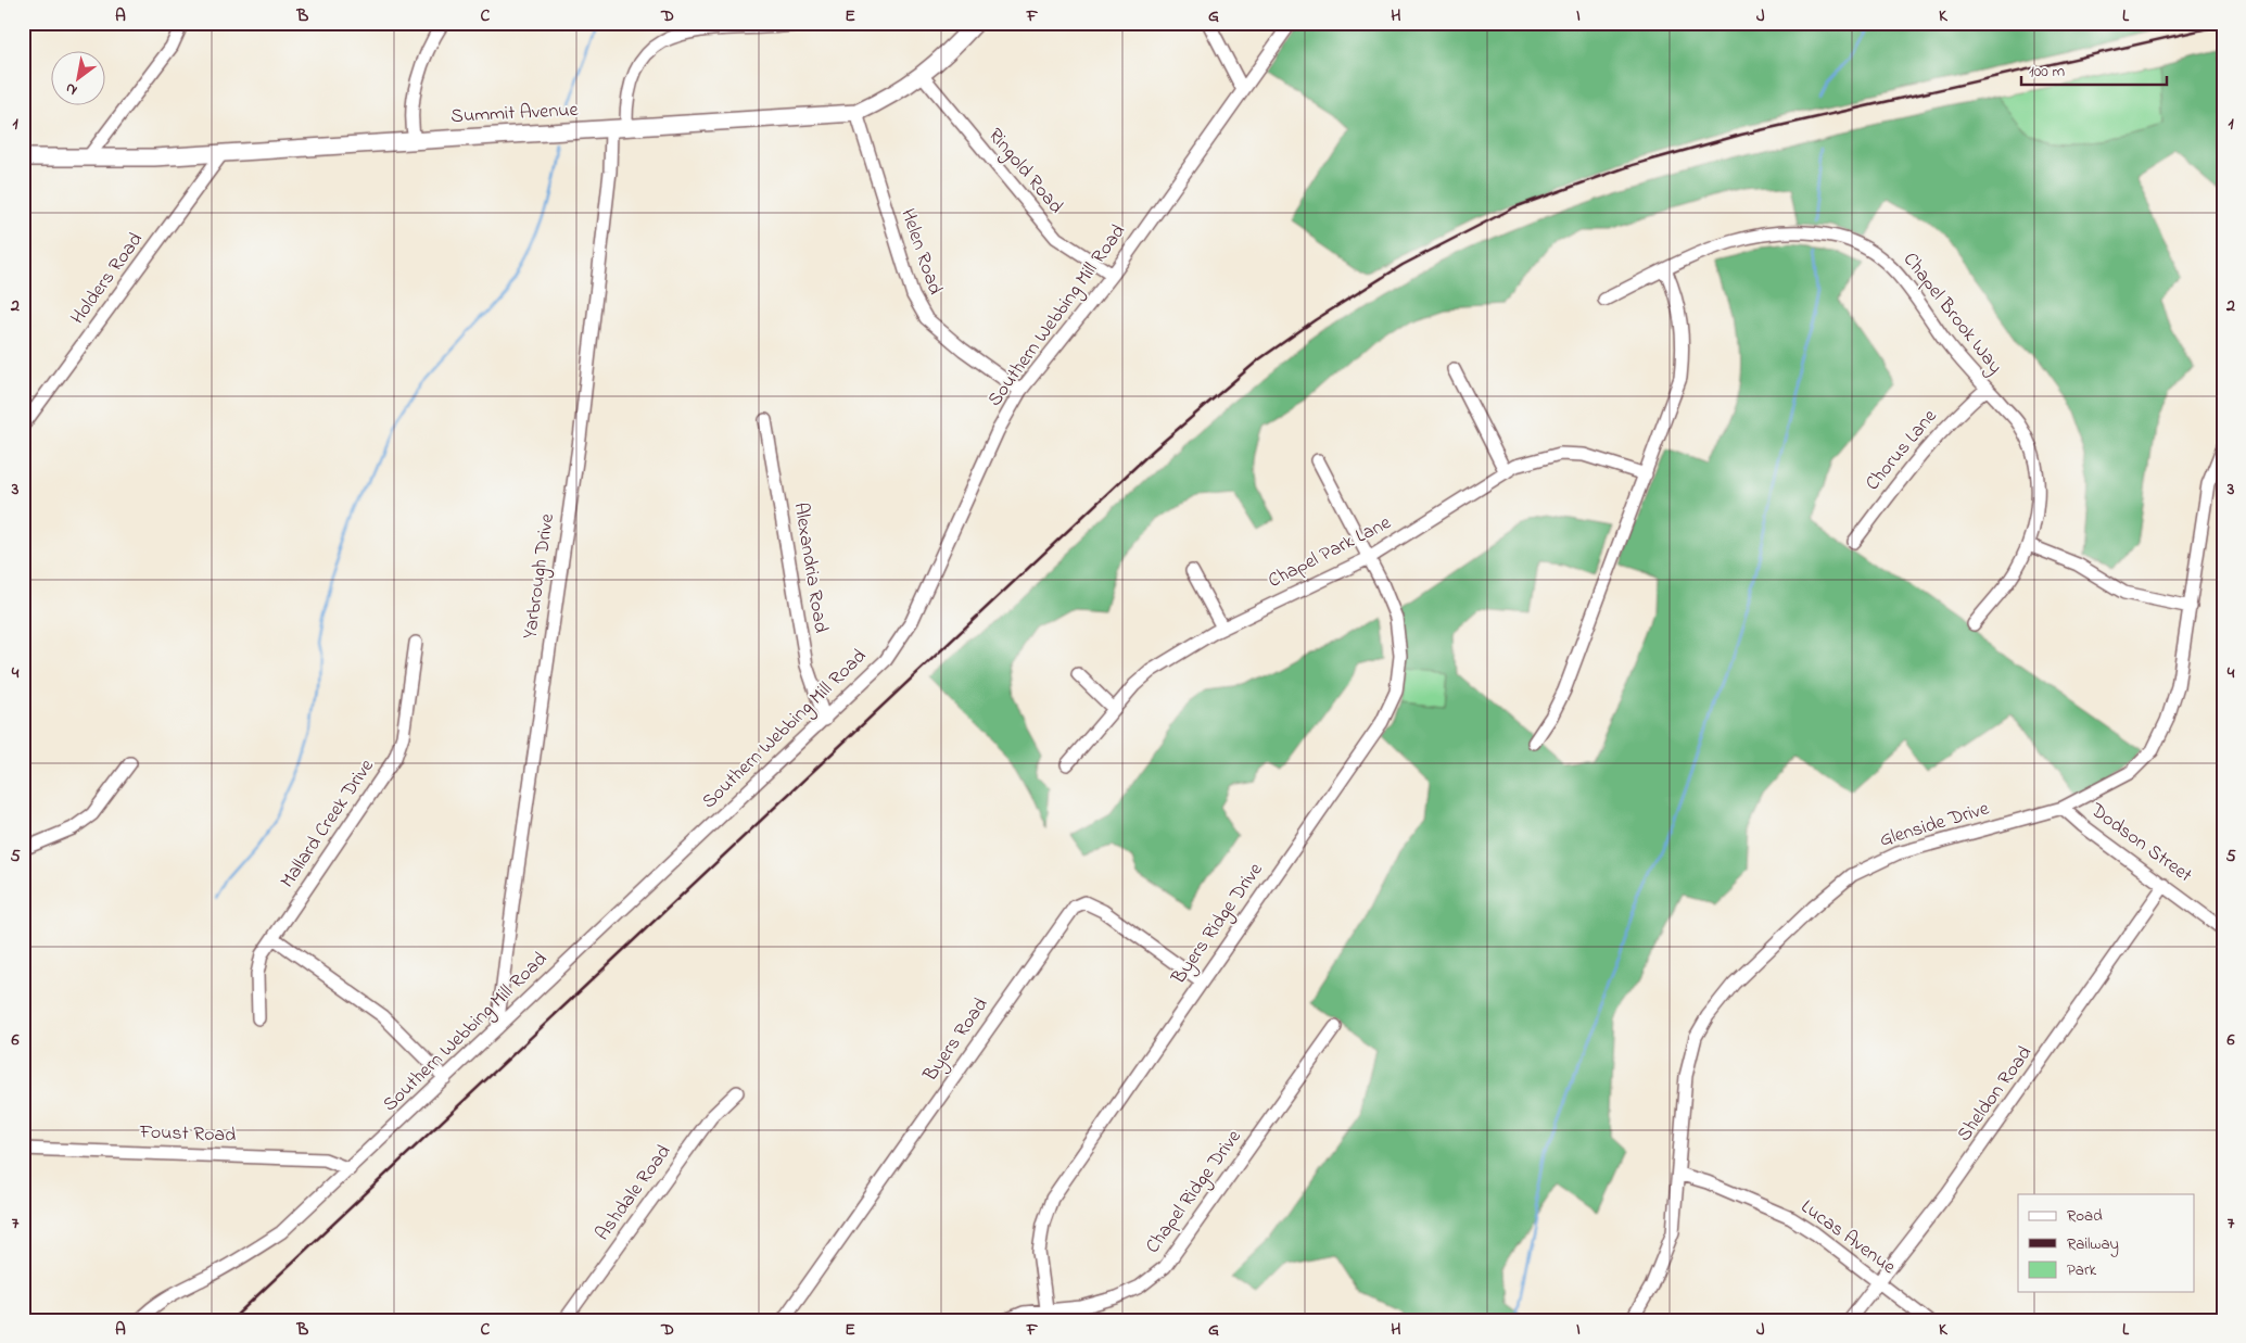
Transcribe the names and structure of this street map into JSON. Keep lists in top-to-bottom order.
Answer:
{
  "streets": {
    "main road": ["Summit Avenue"],
    "street": [
      "Ringold Road",
      "Helen Road",
      "Holders Road",
      "Chapel Brook Way",
      "Southern Webbing Mill Road",
      "Chorus Lane",
      "Chapel Park Lane",
      "Alexandria Road",
      "Yarbrough Drive",
      "Mallard Creek Drive",
      "Glenside Drive",
      "Dodson Street",
      "Byers Ridge Drive",
      "Byers Road",
      "Sheldon Road",
      "Foust Road",
      "Chapel Ridge Drive",
      "Ashdale Road",
      "Lucas Avenue"
    ]
  },
  "crossings": [
    ["Summit Avenue", "Ringold Road"],
    ["Summit Avenue", "Helen Road"],
    ["Summit Avenue", "Holders Road"],
    ["Summit Avenue", "Yarbrough Drive"],
    ["Ringold Road", "Southern Webbing Mill Road"],
    ["Helen Road", "Southern Webbing Mill Road"],
    ["Chapel Brook Way", "Chorus Lane"],
    ["Southern Webbing Mill Road", "Alexandria Road"],
    ["Southern Webbing Mill Road", "Yarbrough Drive"],
    ["Southern Webbing Mill Road", "Foust Road"],
    ["Chapel Park Lane", "Byers Ridge Drive"],
    ["Glenside Drive", "Dodson Street"],
    ["Glenside Drive", "Lucas Avenue"],
    ["Dodson Street", "Sheldon Road"],
    ["Byers Ridge Drive", "Byers Road"],
    ["Byers Ridge Drive", "Chapel Ridge Drive"],
    ["Sheldon Road", "Lucas Avenue"]
  ],
  "legend": ["Road", "Railway", "Park"],
  "scale_bar": "100 m",
  "north": "bottom left",
  "grid": {
    "columns": [
      "A",
      "B",
      "C",
      "D",
      "E",
      "F",
      "G",
      "H",
      "I",
      "J",
      "K",
      "L"
    ],
    "rows": [
      "1",
      "2",
      "3",
      "4",
      "5",
      "6",
      "7"
    ]
  }
}
